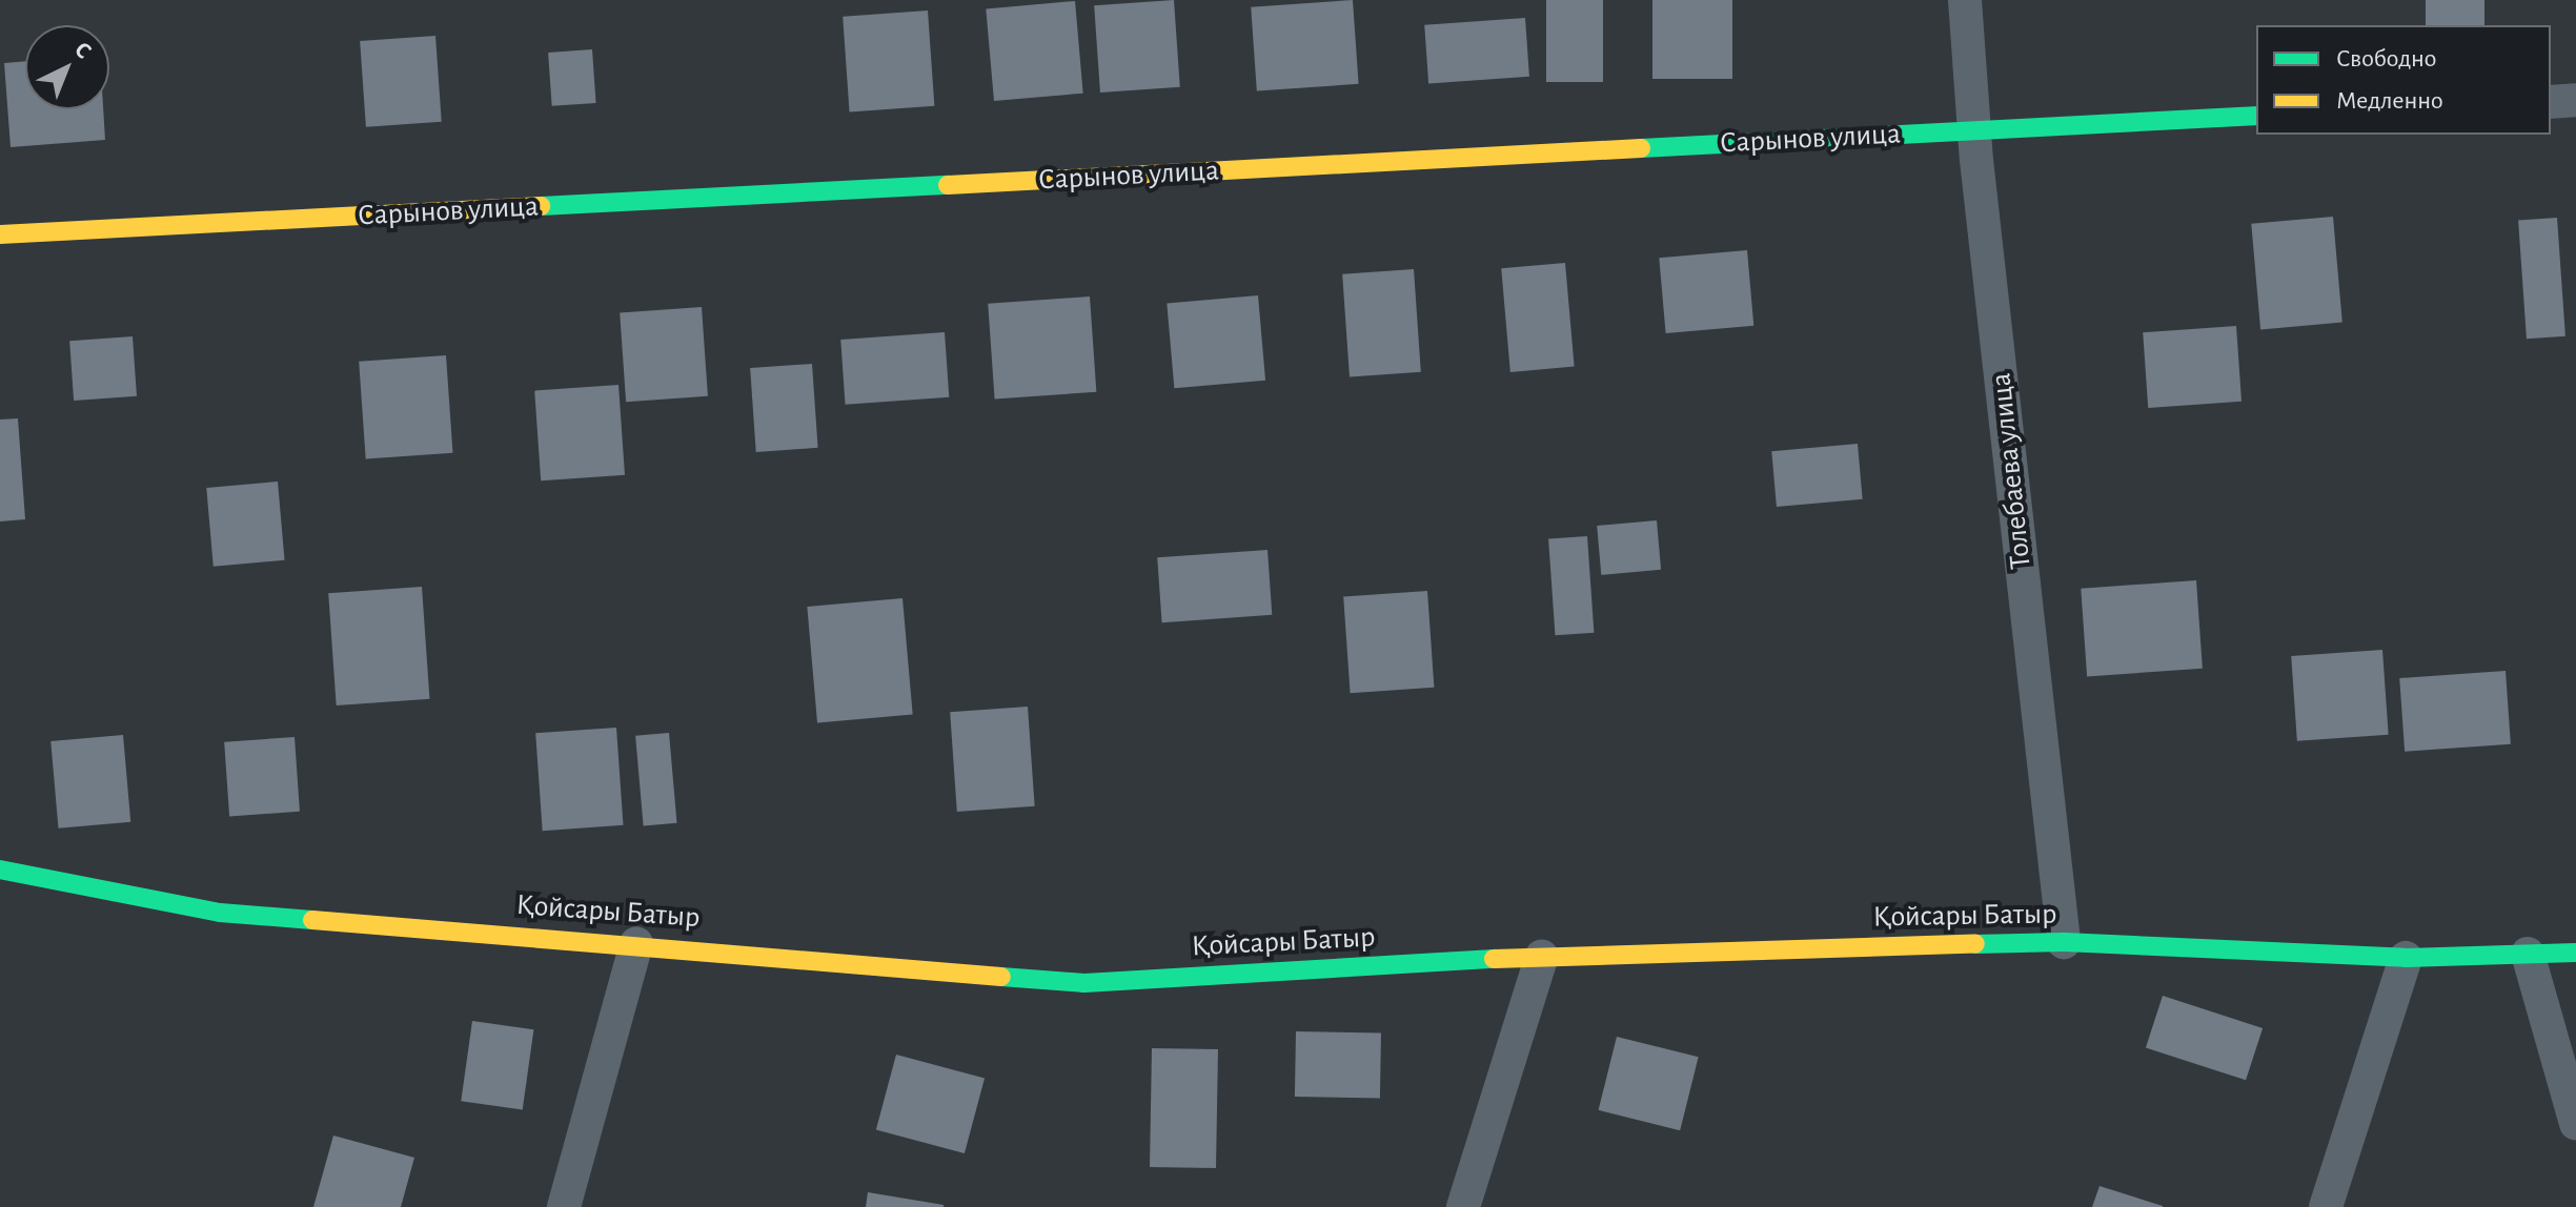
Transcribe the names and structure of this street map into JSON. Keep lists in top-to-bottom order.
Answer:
{
  "streets": {
    "street": ["Сарынов улица", "Толебаева улица", "Қойсары Батыр"]
  },
  "crossings": [
    ["Сарынов улица", "Толебаева улица"],
    ["Толебаева улица", "Қойсары Батыр"]
  ],
  "legend": ["Свободно", "Медленно"],
  "north": "top right"
}
